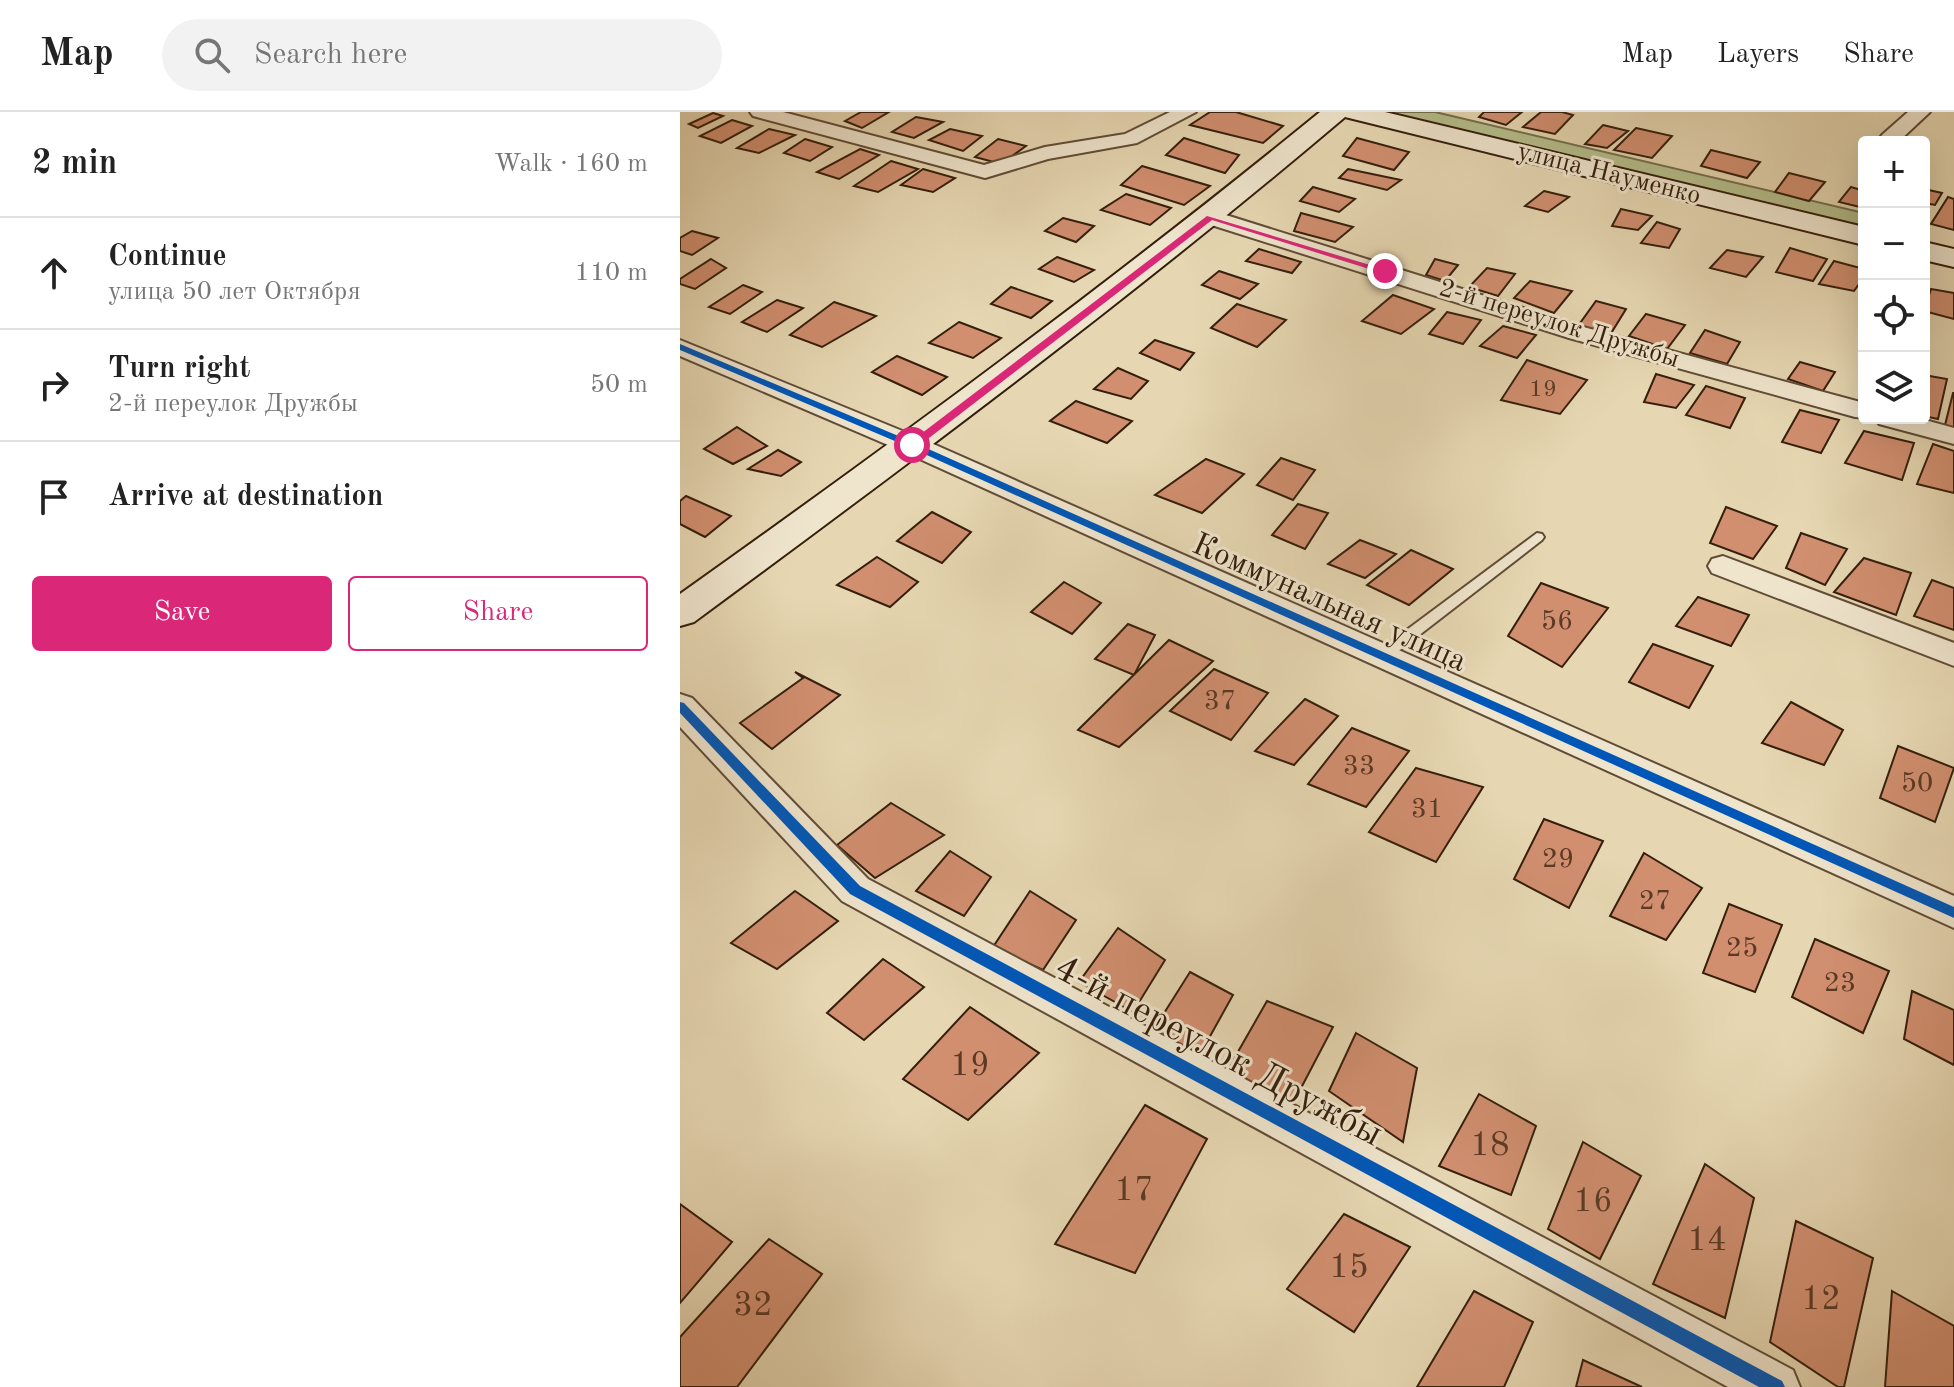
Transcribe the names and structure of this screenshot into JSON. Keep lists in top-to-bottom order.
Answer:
{
  "streets": {
    "main road": ["улица Науменко"],
    "street": ["2-й переулок Дружбы", "Коммунальная улица", "4-й переулок Дружбы"]
  },
  "house_numbers": [
    "19",
    "56",
    "37",
    "33",
    "50",
    "31",
    "29",
    "27",
    "25",
    "23",
    "19",
    "18",
    "17",
    "16",
    "14",
    "15",
    "12",
    "32"
  ],
  "page": {
    "header": "Map",
    "search": "Search here",
    "nav": ["Map", "Layers", "Share"],
    "heading": ["2 min", "Walk · 160 m"],
    "map_buttons": ["+", "−"],
    "list": [
      ["Continue", "улица 50 лет Октября", "110 m"],
      ["Turn right", "2-й переулок Дружбы", "50 m"],
      "Arrive at destination"
    ],
    "buttons": ["Save", "Share"]
  }
}
